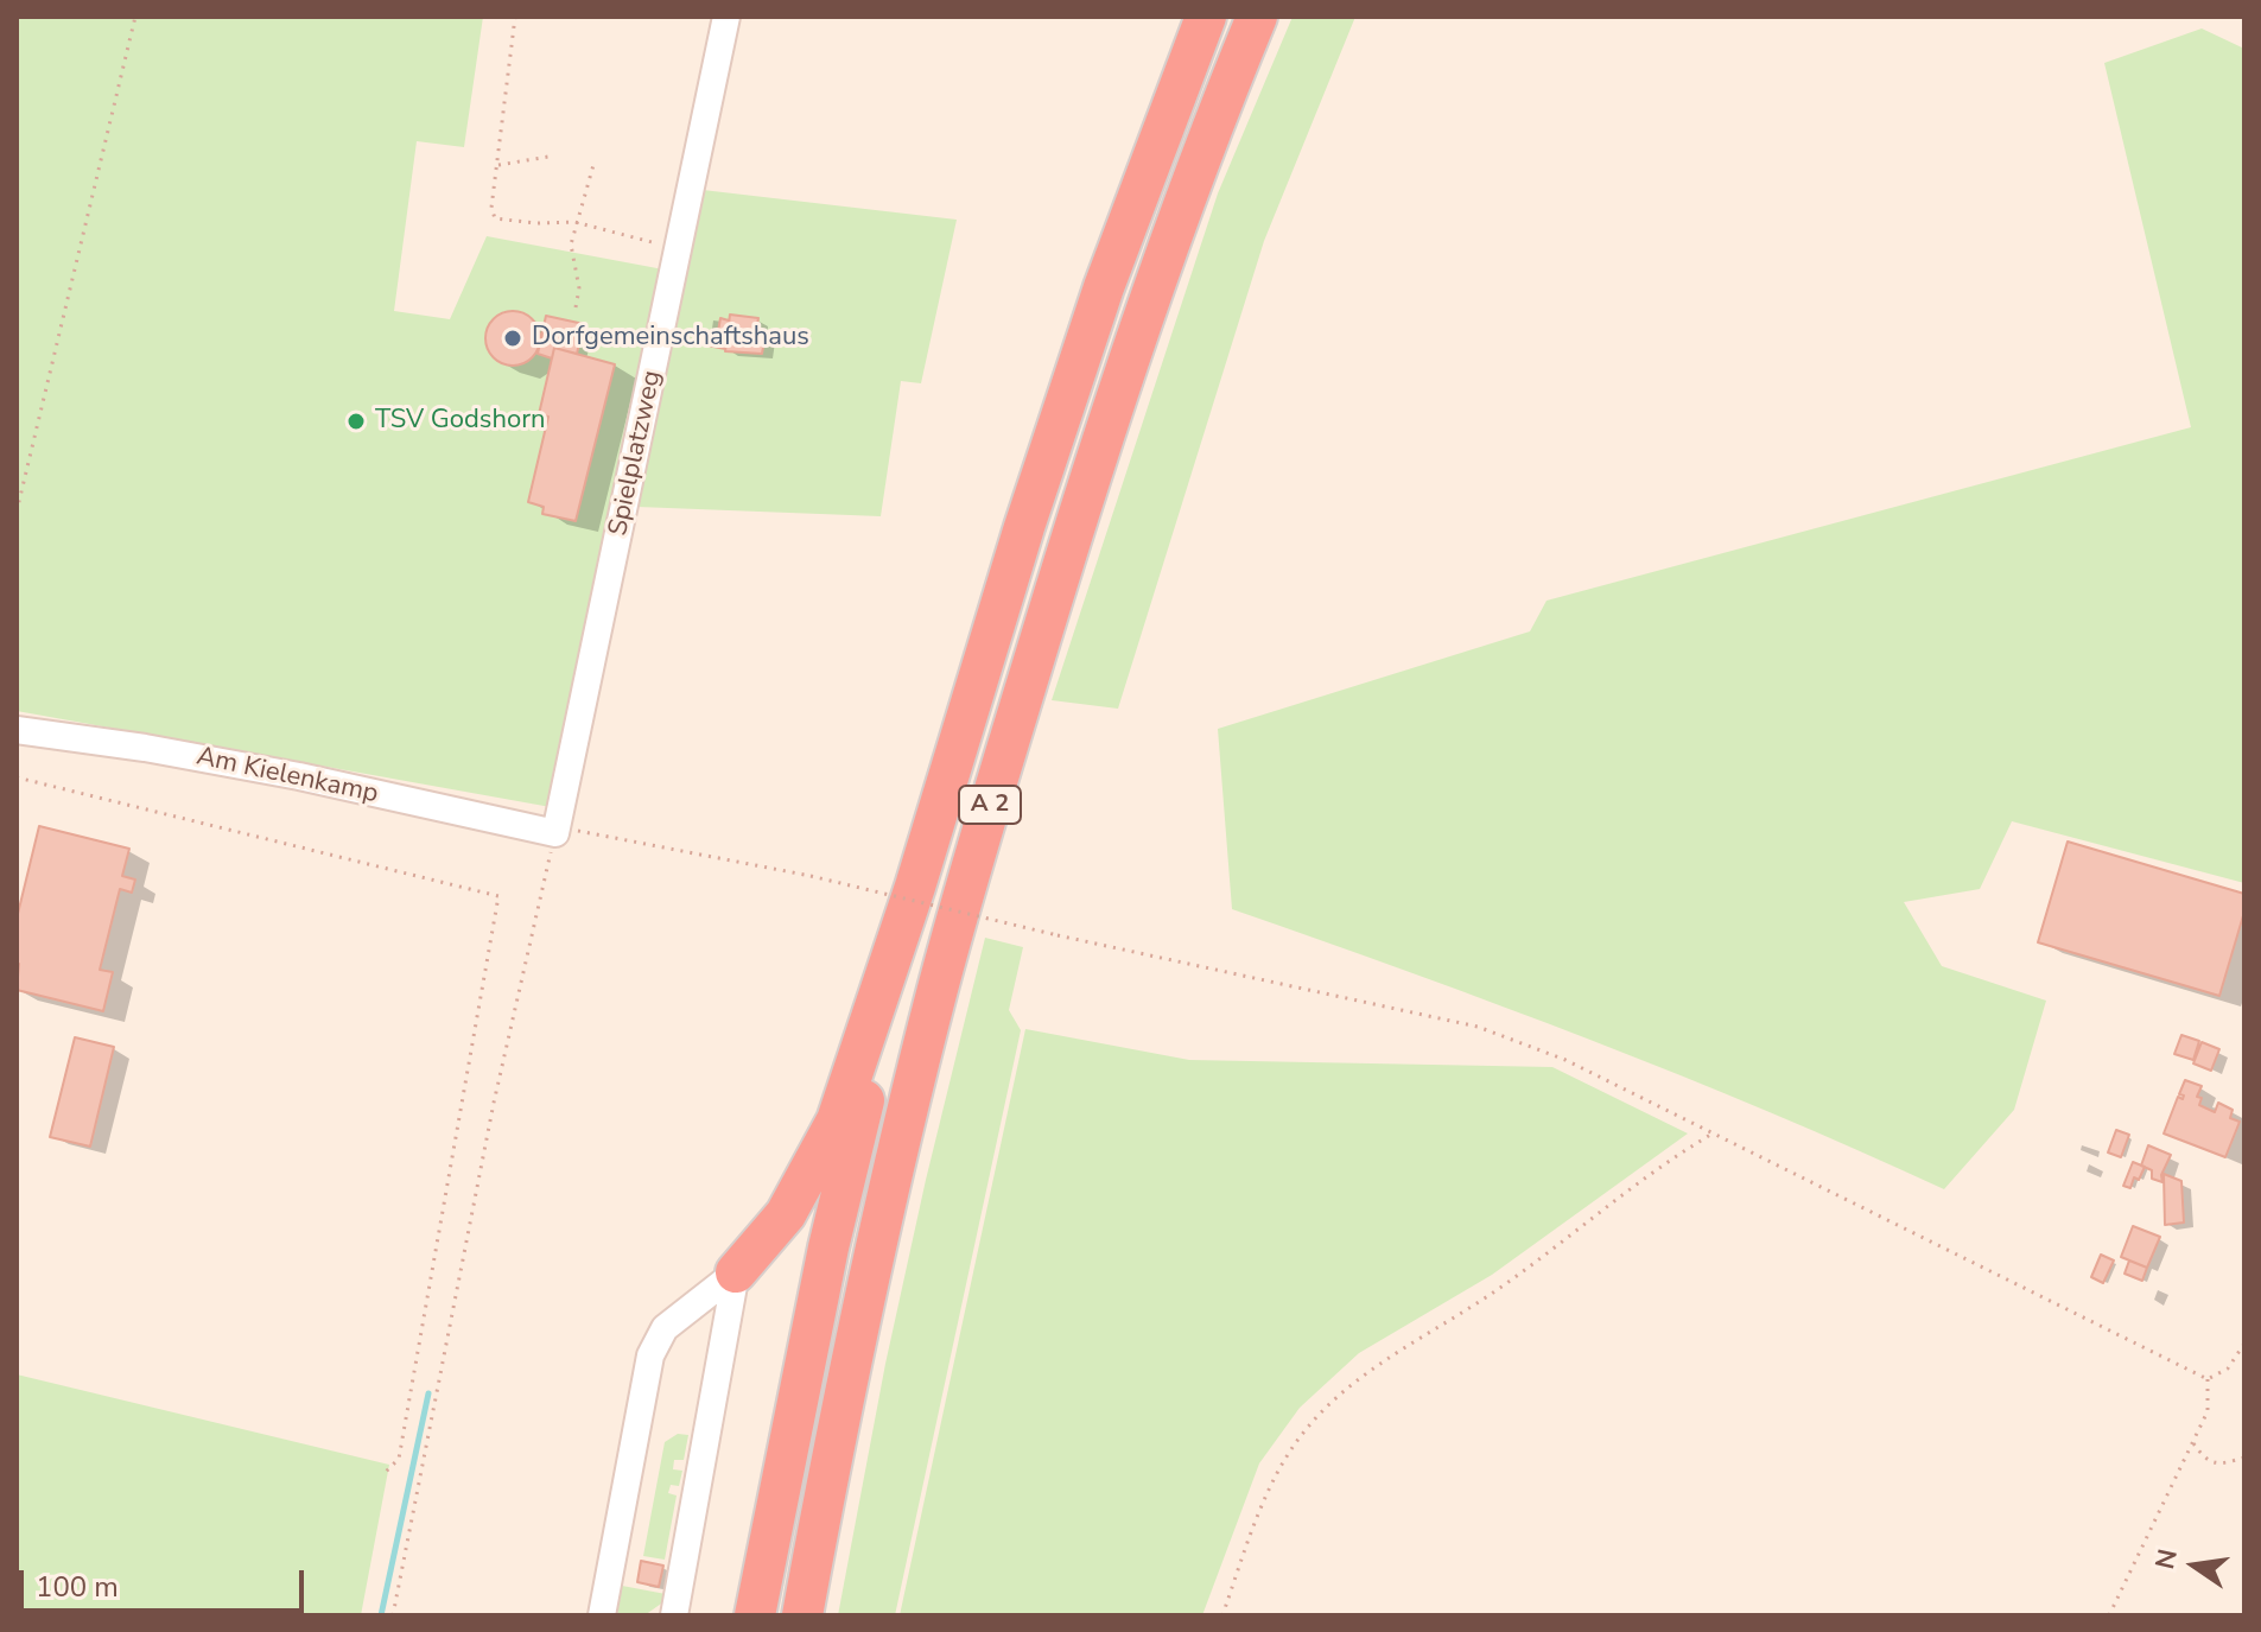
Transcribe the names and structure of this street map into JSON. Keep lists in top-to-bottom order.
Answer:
{
  "streets": {
    "highway": ["A 2"],
    "street": ["Spielplatzweg", "Am Kielenkamp"]
  },
  "crossings": [
    ["Spielplatzweg", "Am Kielenkamp"]
  ],
  "places": ["Dorfgemeinschaftshaus", "TSV Godshorn"],
  "scale_bar": "100 m",
  "north": "left"
}
